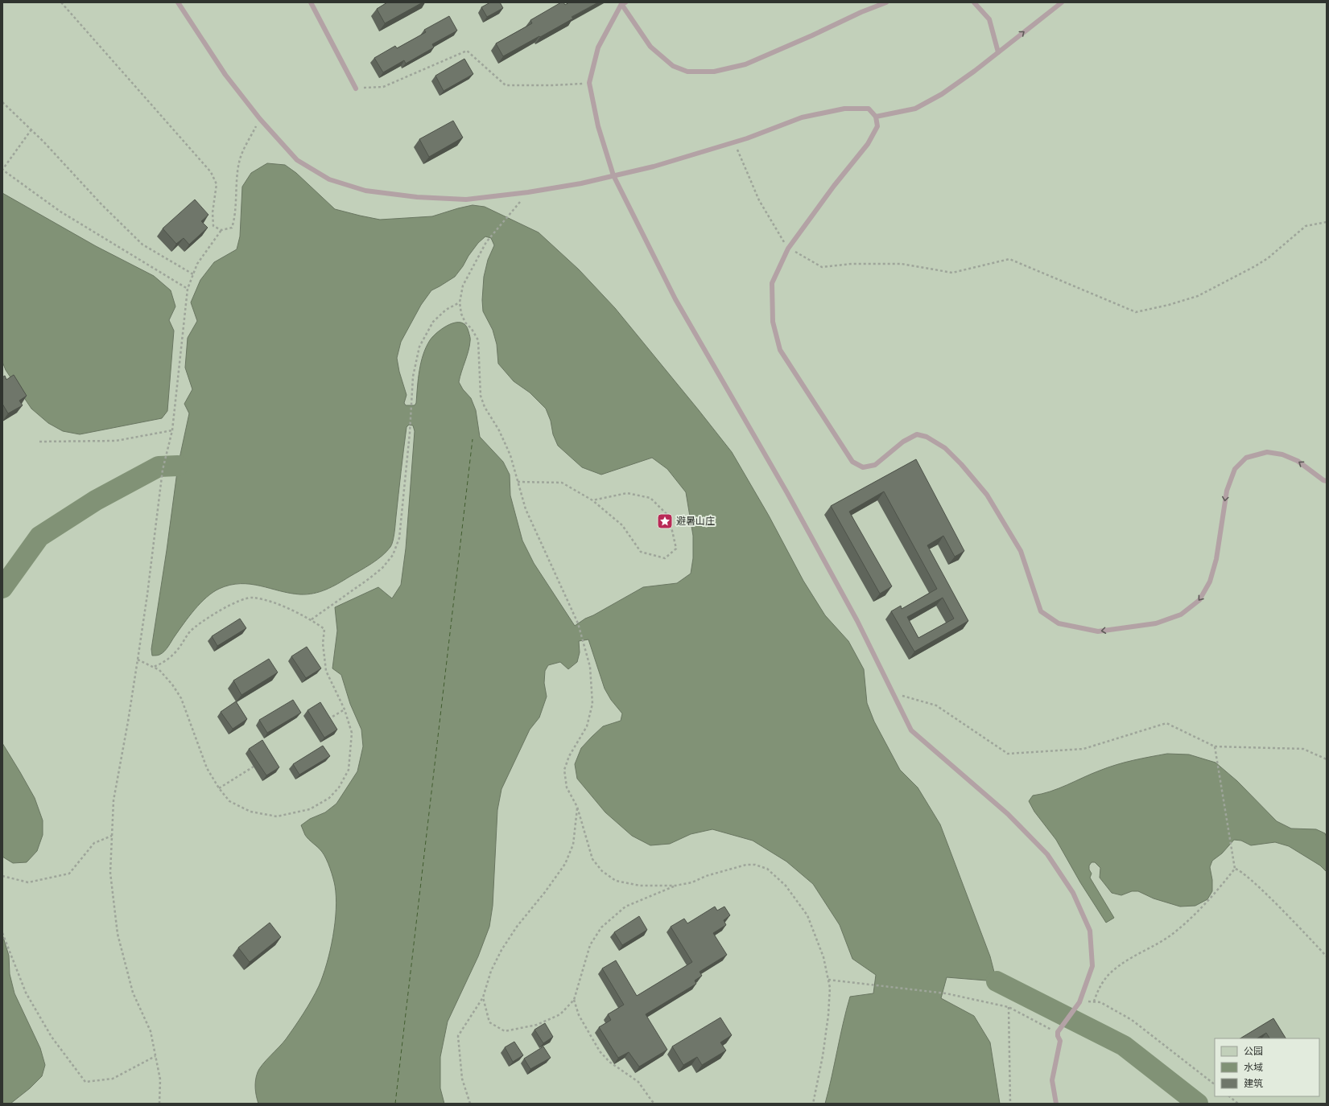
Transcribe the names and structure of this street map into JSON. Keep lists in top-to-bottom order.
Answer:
{
  "places": {
    "place": ["避暑山庄"]
  },
  "legend": ["公园", "水域", "建筑"]
}
